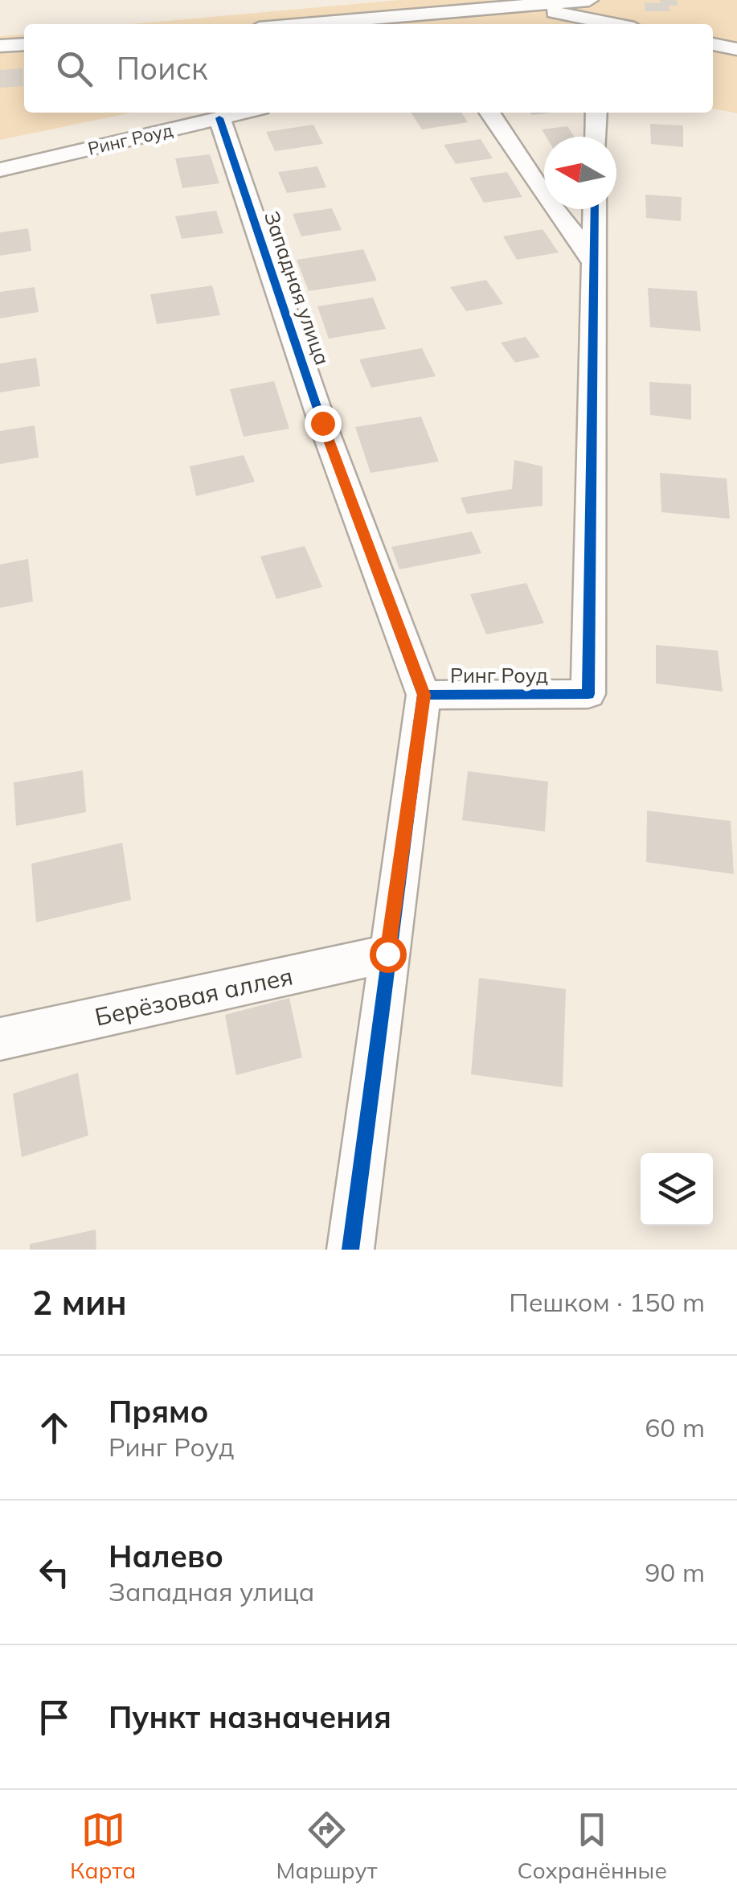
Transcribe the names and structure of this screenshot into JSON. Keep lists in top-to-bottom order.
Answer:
{
  "streets": {
    "street": ["Ринг Роуд", "Западная улица", "Берёзовая аллея"]
  },
  "crossings": [
    ["Ринг Роуд", "Западная улица"],
    ["Ринг Роуд", "Берёзовая аллея"]
  ],
  "north": "left",
  "page": {
    "search": "Поиск",
    "heading": ["2 мин", "Пешком · 150 m"],
    "list": [
      ["Прямо", "Ринг Роуд", "60 m"],
      ["Налево", "Западная улица", "90 m"],
      "Пункт назначения"
    ],
    "nav": ["Карта", "Маршрут", "Сохранённые"]
  }
}
